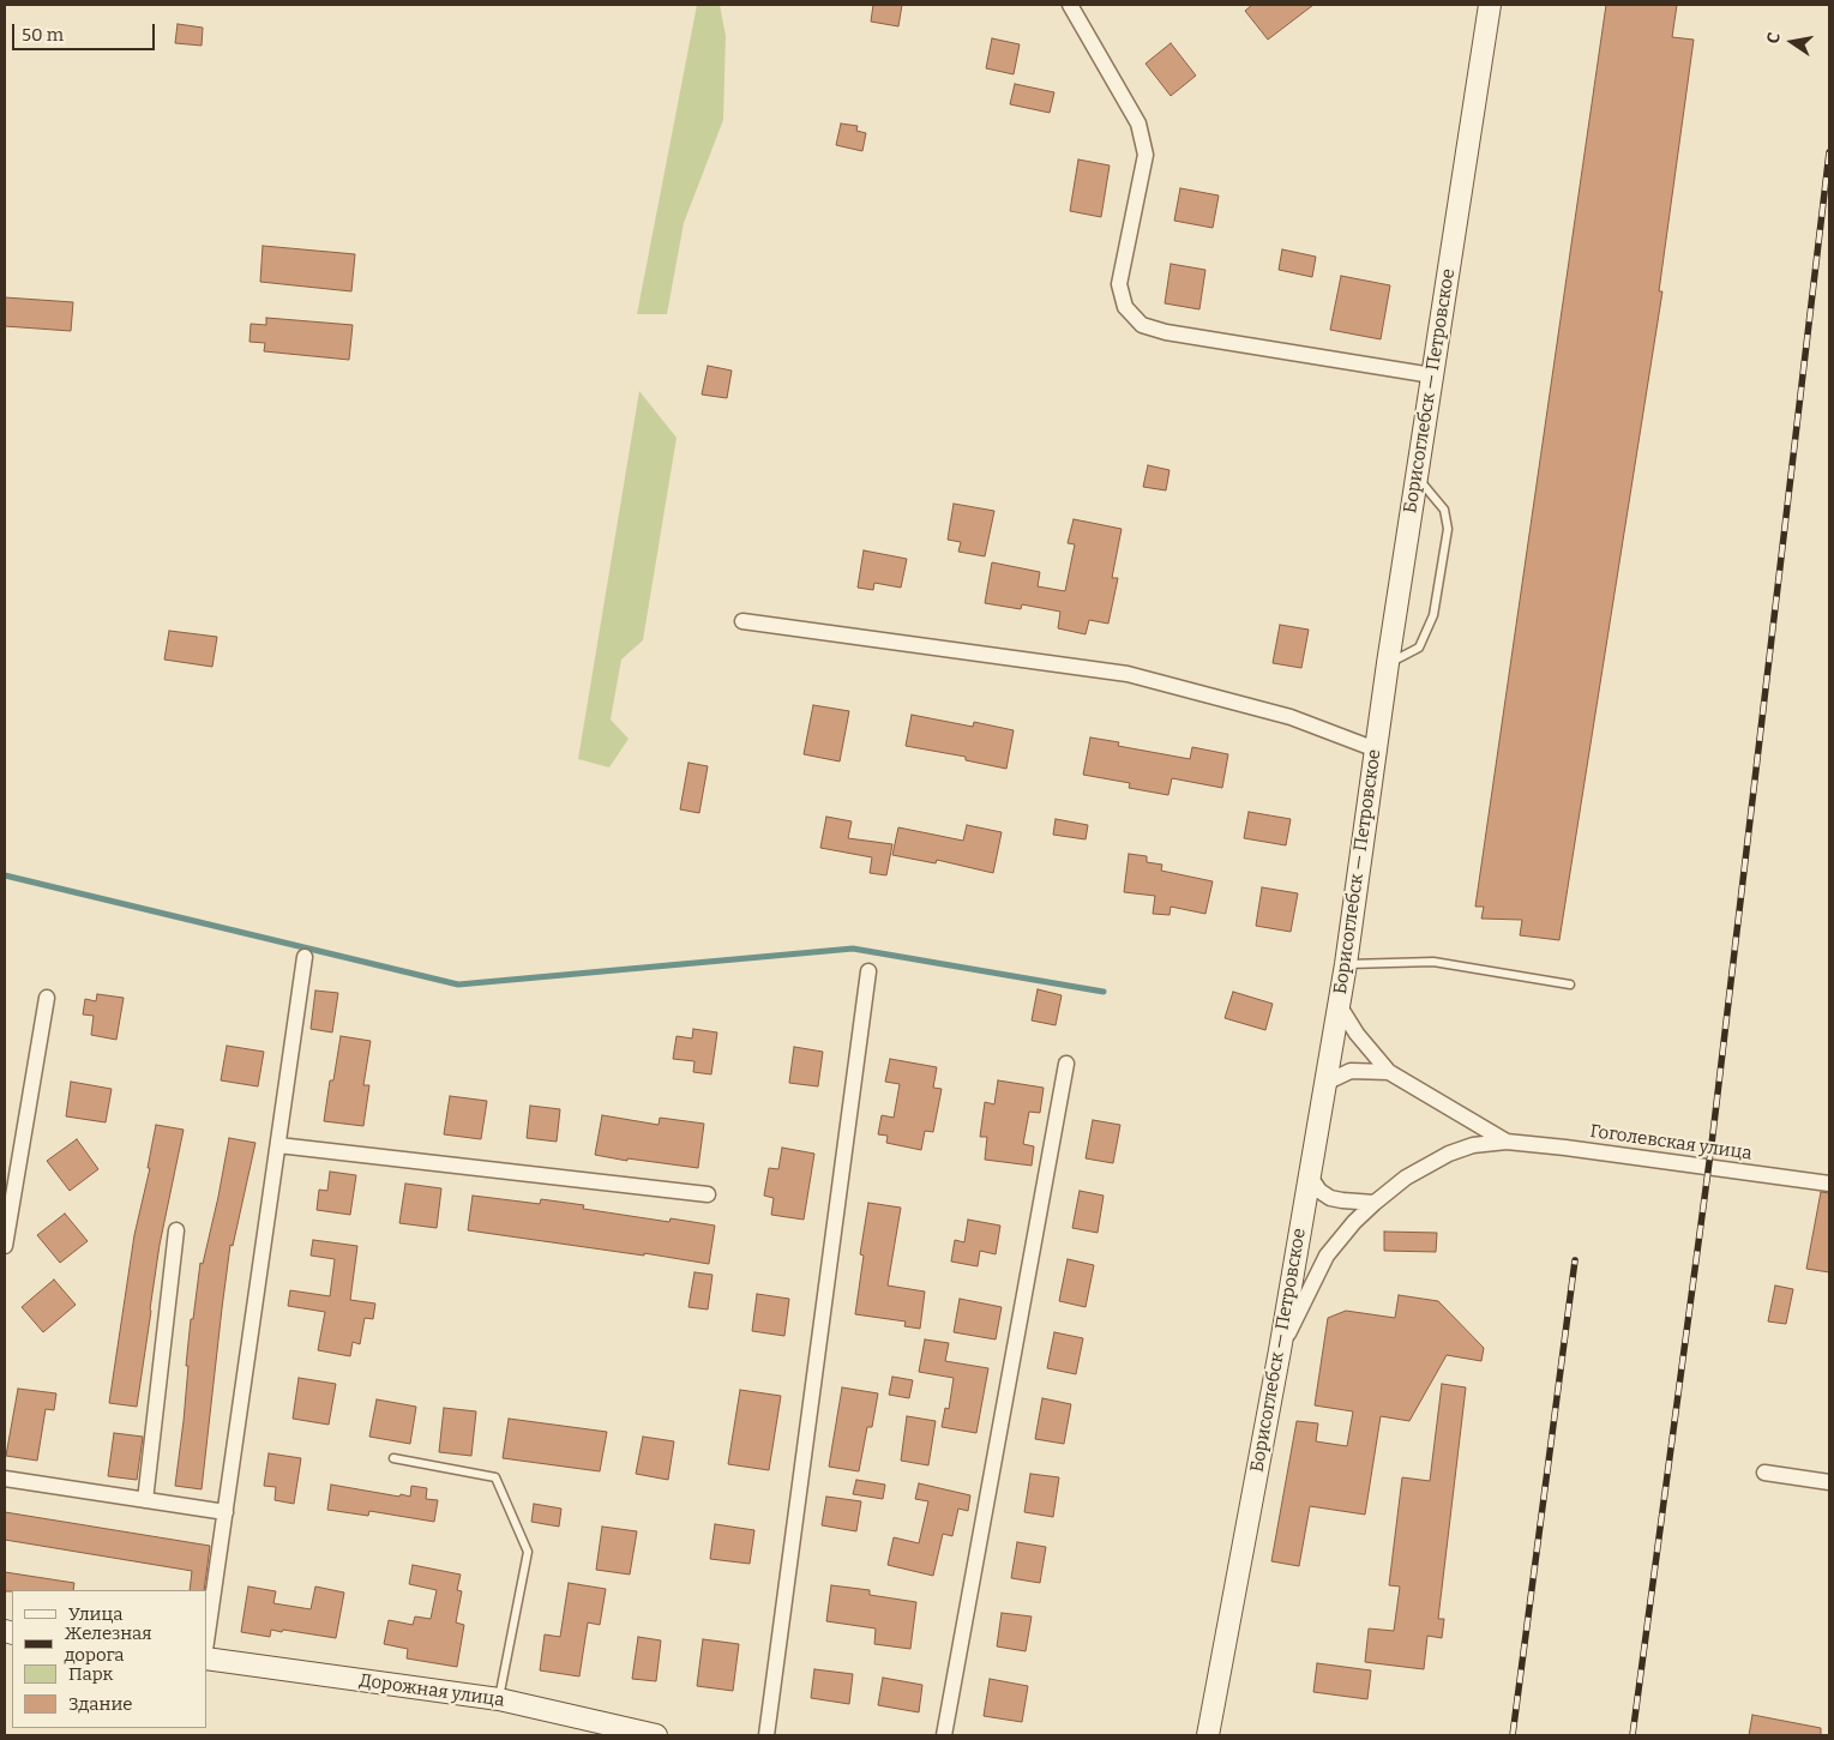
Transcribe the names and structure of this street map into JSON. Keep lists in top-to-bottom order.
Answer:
{
  "streets": {
    "street": ["Борисоглебск — Петровское", "Гоголевская улица", "Дорожная улица"]
  },
  "legend": [
    "Улица",
    "Железная дорога",
    "Парк",
    "Здание"
  ],
  "scale_bar": "50 m",
  "north": "left"
}
